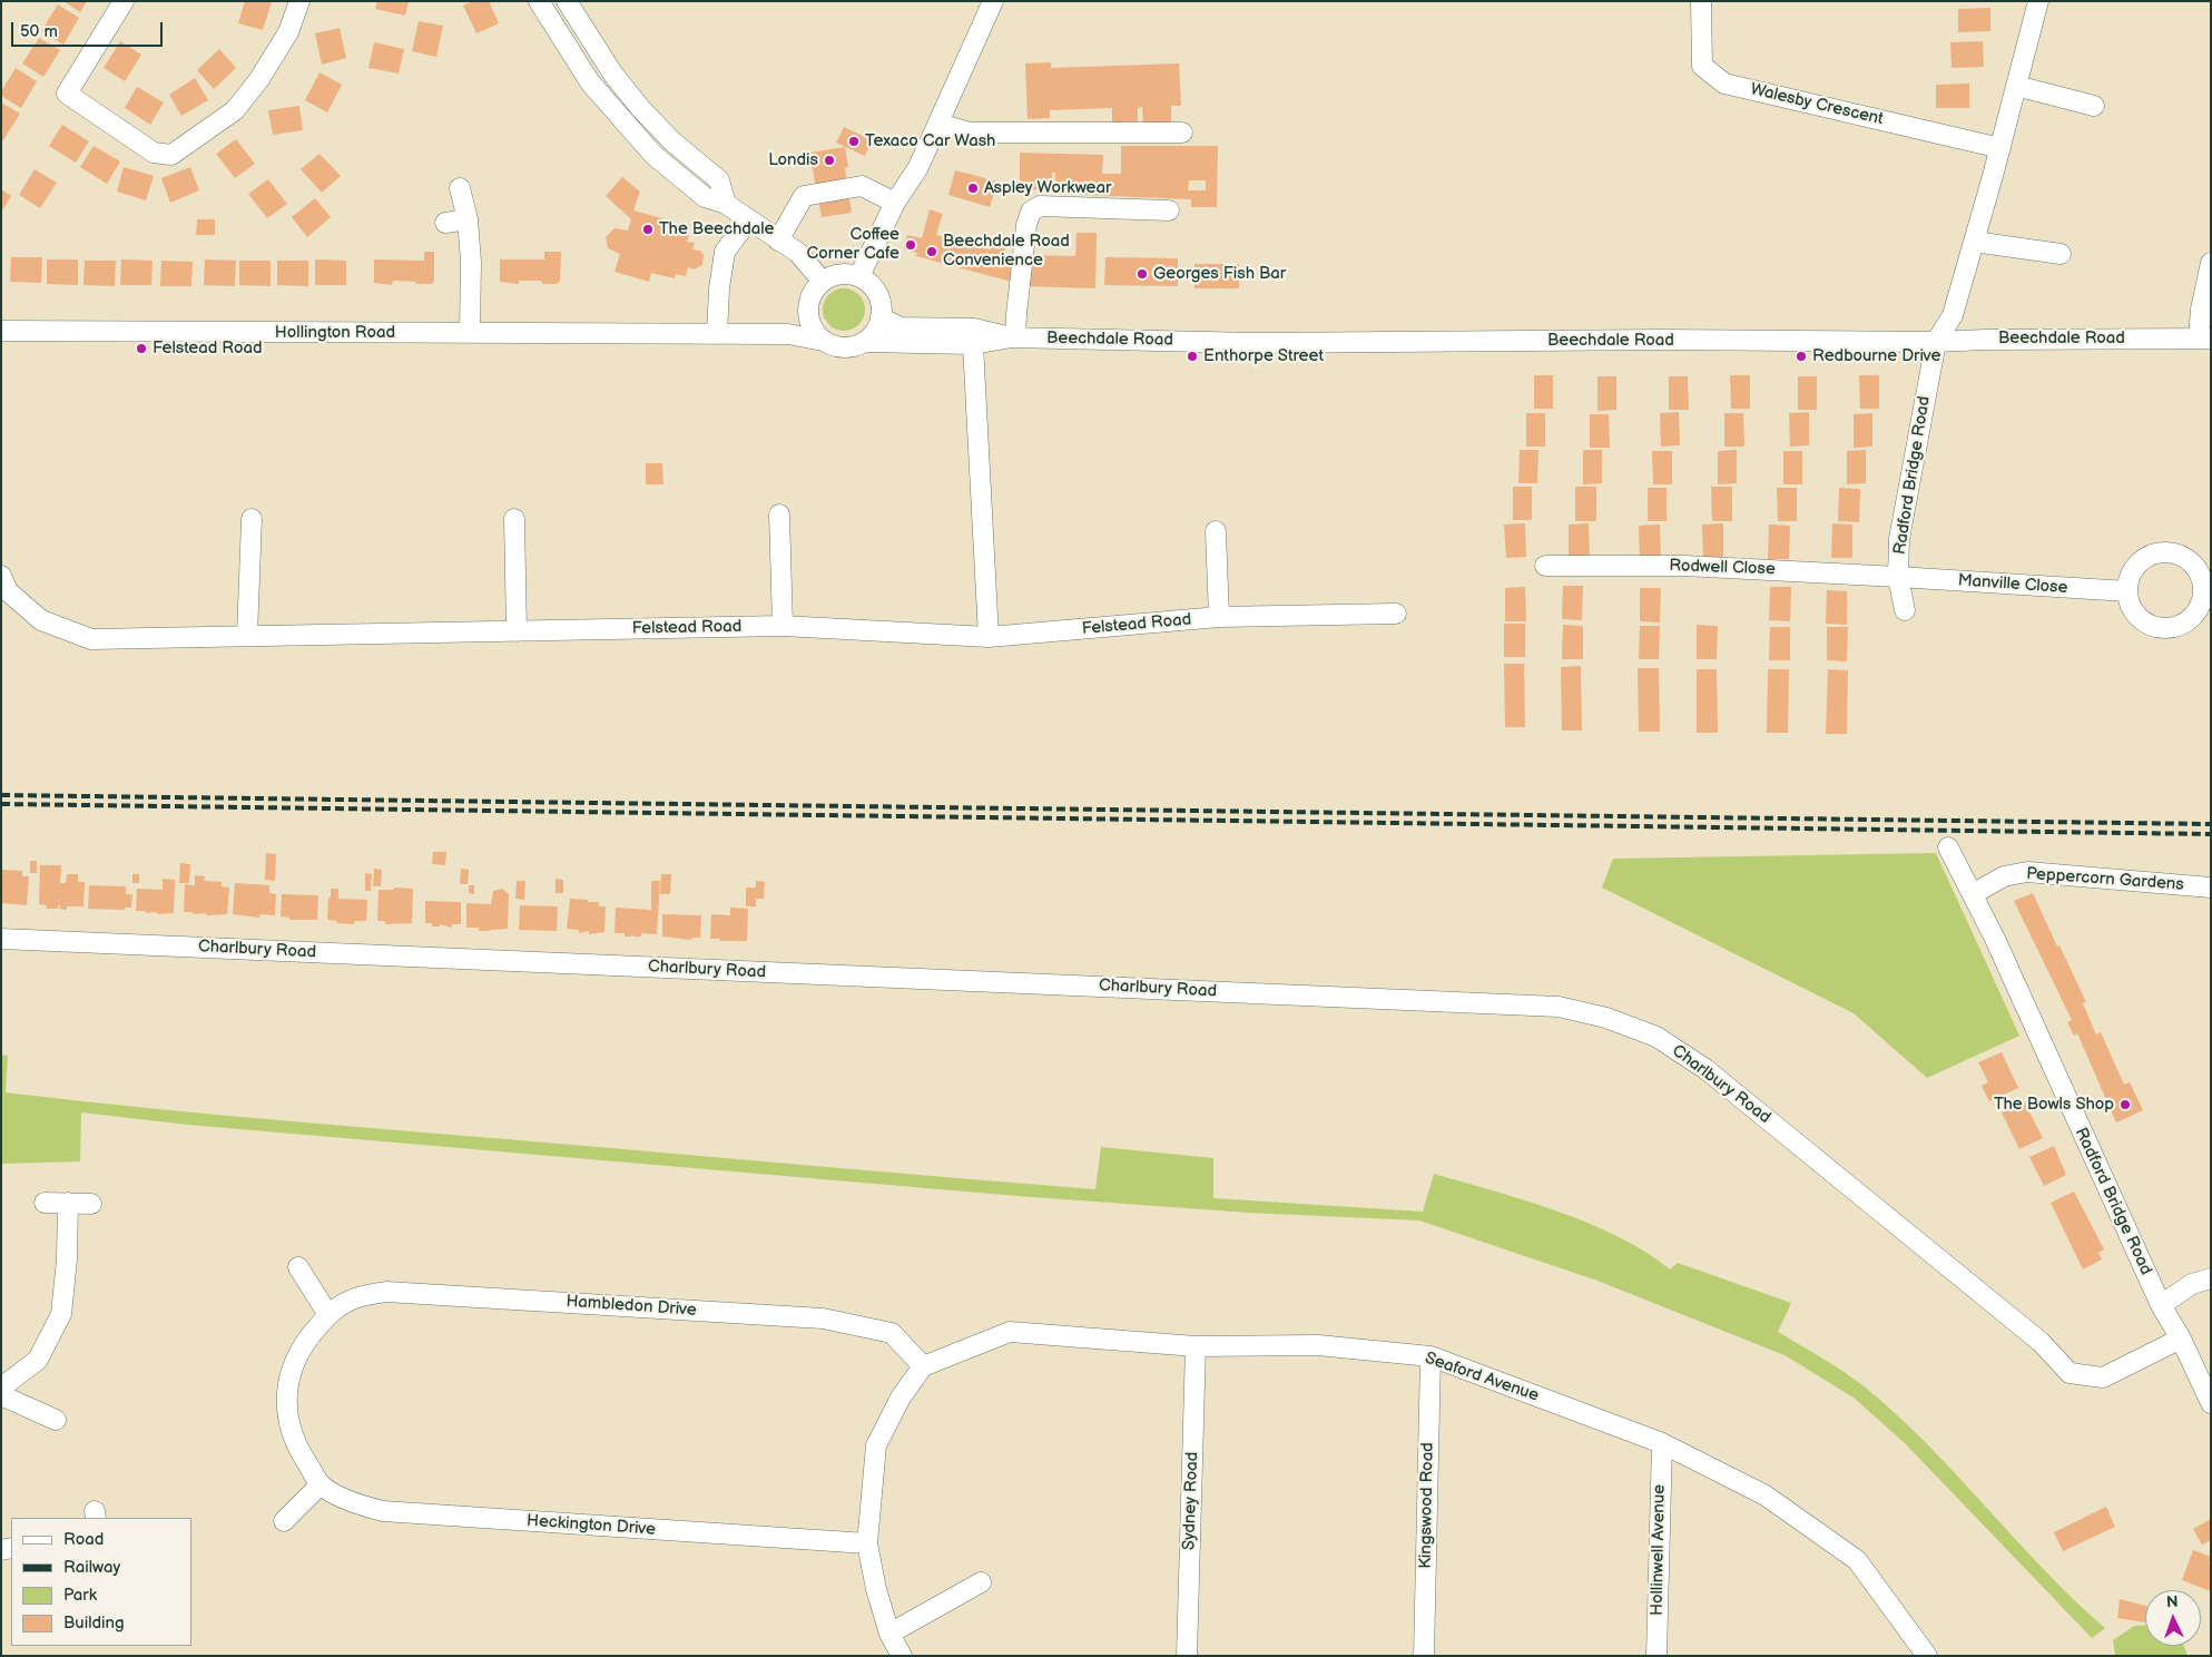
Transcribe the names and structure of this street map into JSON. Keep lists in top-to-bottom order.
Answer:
{
  "streets": {
    "street": [
      "Walesby Crescent",
      "Hollington Road",
      "Beechdale Road",
      "Radford Bridge Road",
      "Rodwell Close",
      "Manville Close",
      "Felstead Road",
      "Peppercorn Gardens",
      "Charlbury Road",
      "Hambledon Drive",
      "Seaford Avenue",
      "Sydney Road",
      "Kingswood Road",
      "Heckington Drive",
      "Hollinwell Avenue"
    ]
  },
  "crossings": [
    ["Hollington Road", "Beechdale Road"],
    ["Beechdale Road", "Radford Bridge Road"],
    ["Radford Bridge Road", "Rodwell Close"],
    ["Radford Bridge Road", "Manville Close"],
    ["Radford Bridge Road", "Peppercorn Gardens"],
    ["Radford Bridge Road", "Charlbury Road"],
    ["Rodwell Close", "Manville Close"],
    ["Hambledon Drive", "Seaford Avenue"],
    ["Hambledon Drive", "Heckington Drive"],
    ["Seaford Avenue", "Sydney Road"],
    ["Seaford Avenue", "Kingswood Road"],
    ["Seaford Avenue", "Hollinwell Avenue"]
  ],
  "places": [
    "Texaco Car Wash",
    "Londis",
    "Aspley Workwear",
    "The Beechdale",
    "Coffee Corner Cafe",
    "Beechdale Road Convenience",
    "Georges Fish Bar",
    "Felstead Road",
    "Enthorpe Street",
    "Redbourne Drive",
    "The Bowls Shop"
  ],
  "legend": [
    "Road",
    "Railway",
    "Park",
    "Building"
  ],
  "scale_bar": "50 m",
  "north": "top"
}
